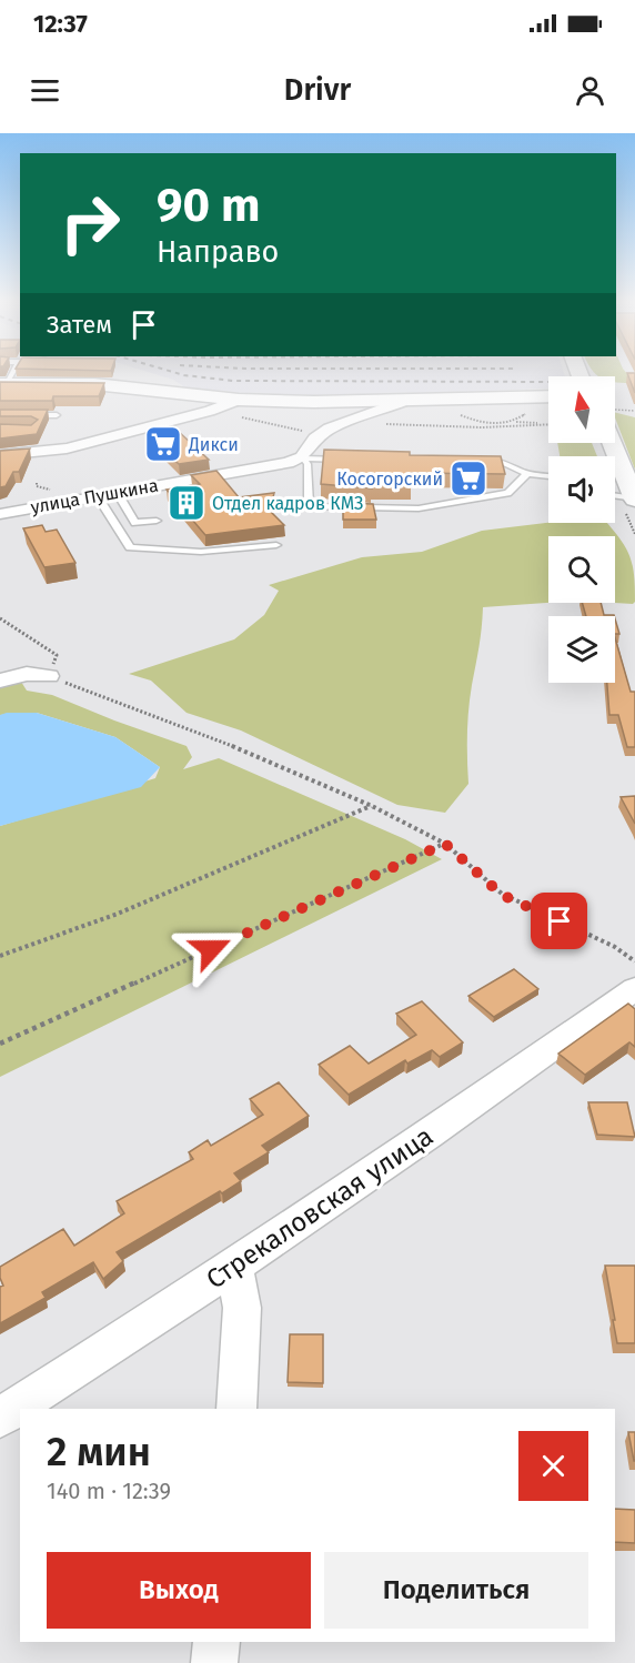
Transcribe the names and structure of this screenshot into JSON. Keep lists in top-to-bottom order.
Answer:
{
  "streets": {
    "street": ["улица Пушкина", "Стрекаловская улица"]
  },
  "places": {
    "supermarket": ["Дикси", "Косогорский"],
    "building": ["Отдел кадров КМЗ"]
  },
  "north": "top",
  "page": {
    "status": "12:37",
    "header": "Drivr",
    "turn": ["90 m", "Направо"],
    "then": "Затем",
    "heading": ["2 мин", "140 m · 12:39"],
    "buttons": ["Выход", "Поделиться"]
  }
}
